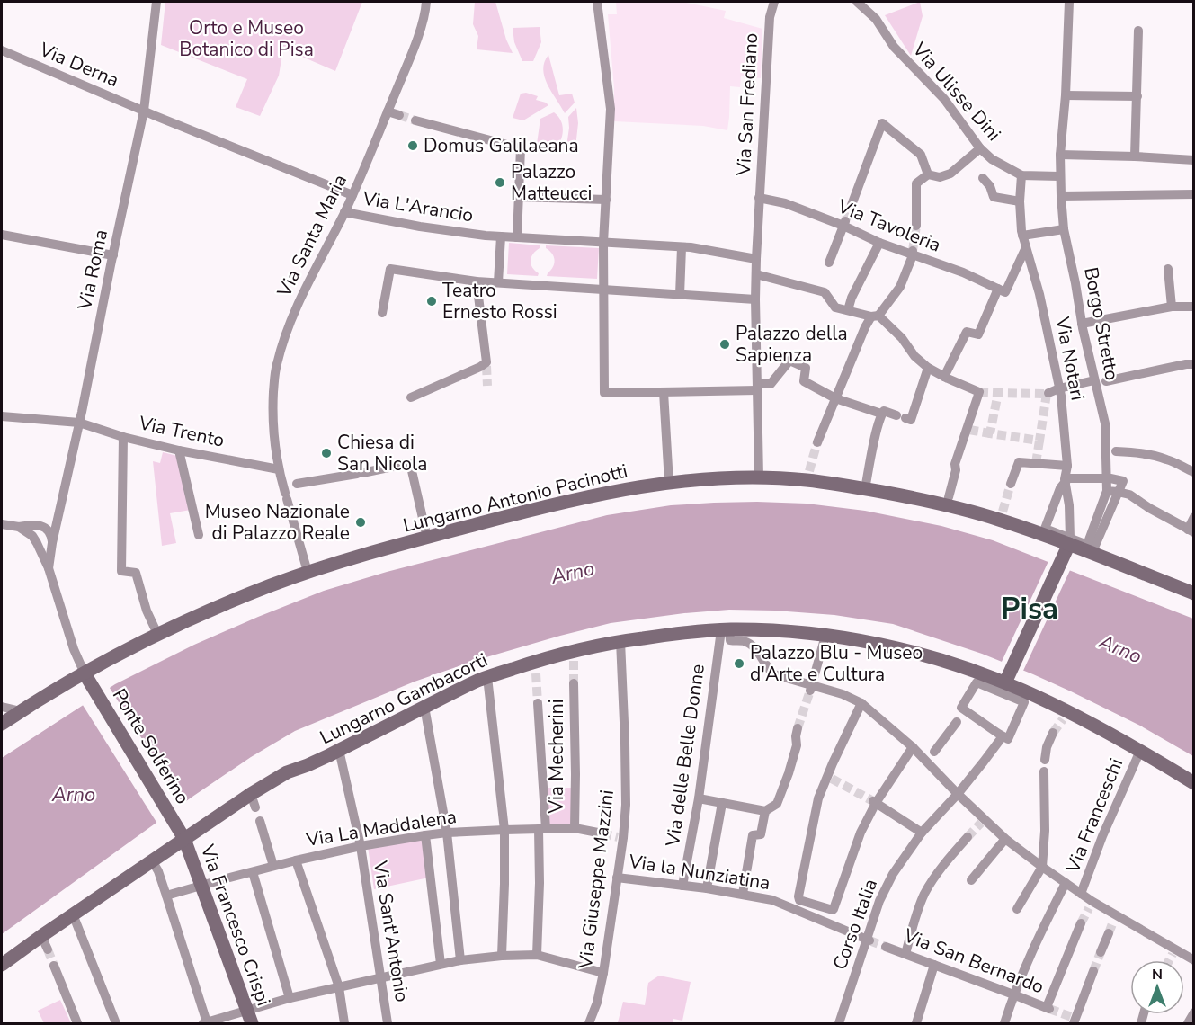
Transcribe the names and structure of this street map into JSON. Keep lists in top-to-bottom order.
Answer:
{
  "streets": {
    "street": [
      "Via Derna",
      "Via Ulisse Dini",
      "Via San Frediano",
      "Via L'Arancio",
      "Via Tavoleria",
      "Via Santa Maria",
      "Via Roma",
      "Borgo Stretto",
      "Via Notari",
      "Via Trento",
      "Lungarno Antonio Pacinotti",
      "Lungarno Gambacorti",
      "Ponte Solferino",
      "Via delle Belle Donne",
      "Via Mecherini",
      "Via Franceschi",
      "Via La Maddalena",
      "Via la Nunziatina",
      "Via Giuseppe Mazzini",
      "Corso Italia",
      "Via Francesco Crispi",
      "Via Sant'Antonio",
      "Via San Bernardo"
    ]
  },
  "crossings": [
    ["Via Derna", "Via Santa Maria"],
    ["Via Derna", "Via Roma"],
    ["Via Ulisse Dini", "Borgo Stretto"],
    ["Via Ulisse Dini", "Via Notari"],
    ["Via San Frediano", "Via Tavoleria"],
    ["Via San Frediano", "Lungarno Antonio Pacinotti"],
    ["Via L'Arancio", "Via Santa Maria"],
    ["Via Santa Maria", "Via Trento"],
    ["Via Santa Maria", "Lungarno Antonio Pacinotti"],
    ["Via Roma", "Via Trento"],
    ["Lungarno Antonio Pacinotti", "Ponte Solferino"],
    ["Lungarno Gambacorti", "Ponte Solferino"],
    ["Lungarno Gambacorti", "Via delle Belle Donne"],
    ["Lungarno Gambacorti", "Via Franceschi"],
    ["Lungarno Gambacorti", "Via Giuseppe Mazzini"],
    ["Lungarno Gambacorti", "Via Francesco Crispi"],
    ["Lungarno Gambacorti", "Via Sant'Antonio"],
    ["Ponte Solferino", "Via Francesco Crispi"],
    ["Via delle Belle Donne", "Via la Nunziatina"],
    ["Via Mecherini", "Via La Maddalena"],
    ["Via La Maddalena", "Via Francesco Crispi"],
    ["Via La Maddalena", "Via Sant'Antonio"],
    ["Via la Nunziatina", "Via Giuseppe Mazzini"],
    ["Via la Nunziatina", "Corso Italia"]
  ],
  "districts": ["Pisa"],
  "water": ["Arno"],
  "parks": ["Orto e Museo Botanico di Pisa"],
  "places": [
    "Domus Galilaeana",
    "Palazzo Matteucci",
    "Teatro Ernesto Rossi",
    "Palazzo della Sapienza",
    "Chiesa di San Nicola",
    "Museo Nazionale di Palazzo Reale",
    "Palazzo Blu - Museo d'Arte e Cultura"
  ],
  "north": "top"
}
